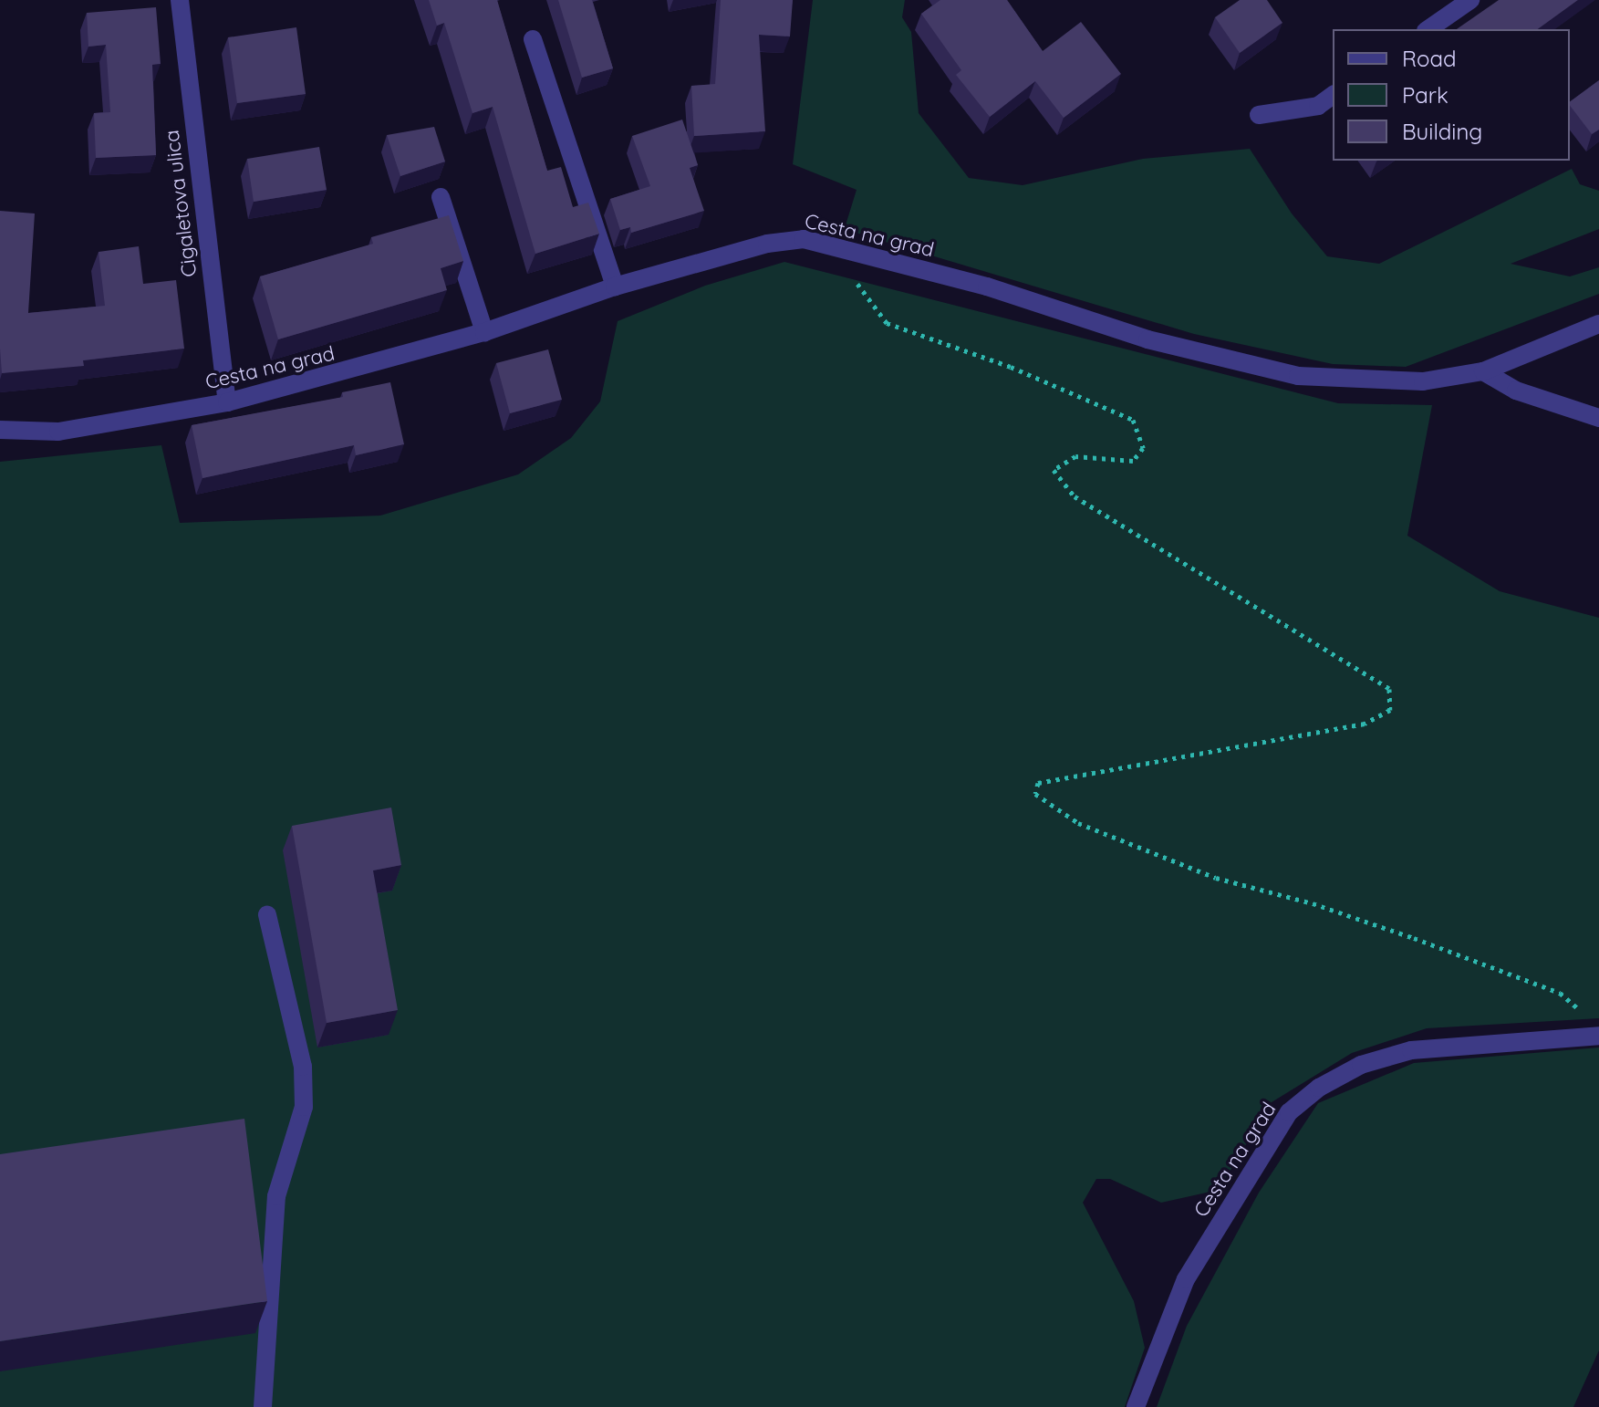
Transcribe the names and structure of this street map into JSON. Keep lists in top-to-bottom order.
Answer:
{
  "streets": {
    "street": ["Cigaletova ulica", "Cesta na grad"]
  },
  "crossings": [
    ["Cigaletova ulica", "Cesta na grad"]
  ],
  "legend": ["Road", "Park", "Building"]
}
